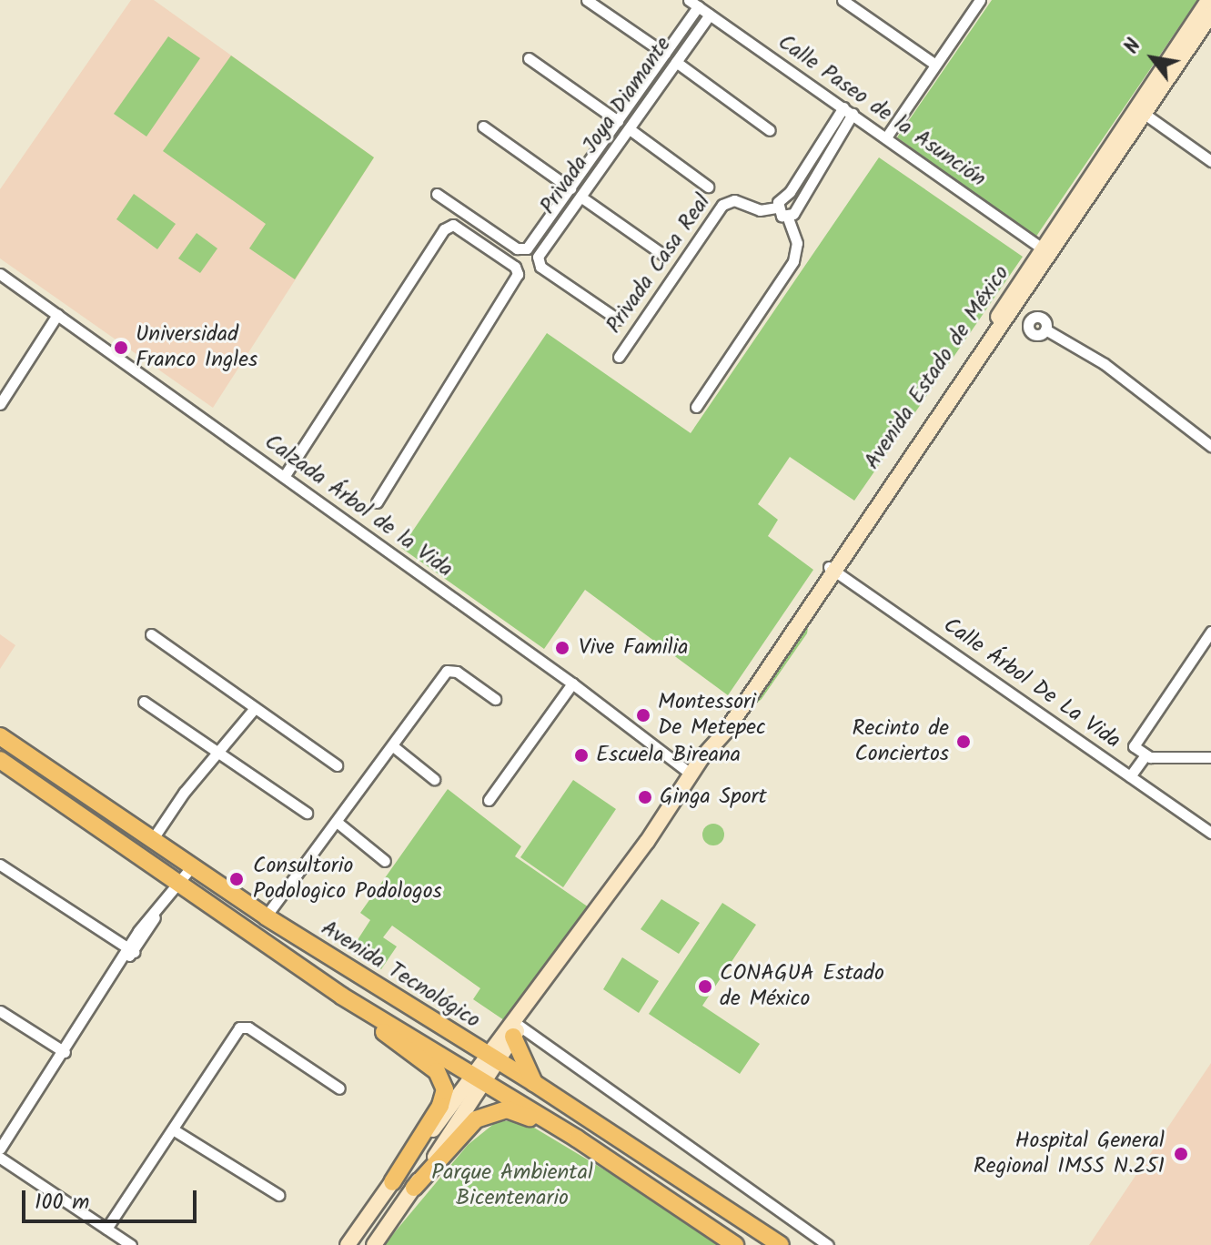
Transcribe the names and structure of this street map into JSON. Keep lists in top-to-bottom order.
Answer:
{
  "streets": {
    "main road": ["Avenida Estado de México", "Avenida Tecnológico"],
    "street": [
      "Calle Paseo de la Asunción",
      "Privada Joya Diamante",
      "Privada Casa Real",
      "Calzada Árbol de la Vida",
      "Calle Árbol De La Vida"
    ]
  },
  "crossings": [
    ["Calle Paseo de la Asunción", "Privada Joya Diamante"],
    ["Calle Paseo de la Asunción", "Avenida Estado de México"],
    ["Avenida Estado de México", "Calzada Árbol de la Vida"],
    ["Avenida Estado de México", "Calle Árbol De La Vida"],
    ["Avenida Estado de México", "Avenida Tecnológico"]
  ],
  "parks": ["Parque Ambiental Bicentenario"],
  "places": [
    "Universidad Franco Ingles",
    "Vive Familia",
    "Montessori De Metepec",
    "Recinto de Conciertos",
    "Escuela Bireana",
    "Ginga Sport",
    "Consultorio Podologico Podologos",
    "CONAGUA Estado de México",
    "Hospital General Regional IMSS N.251"
  ],
  "scale_bar": "100 m",
  "north": "top left"
}
